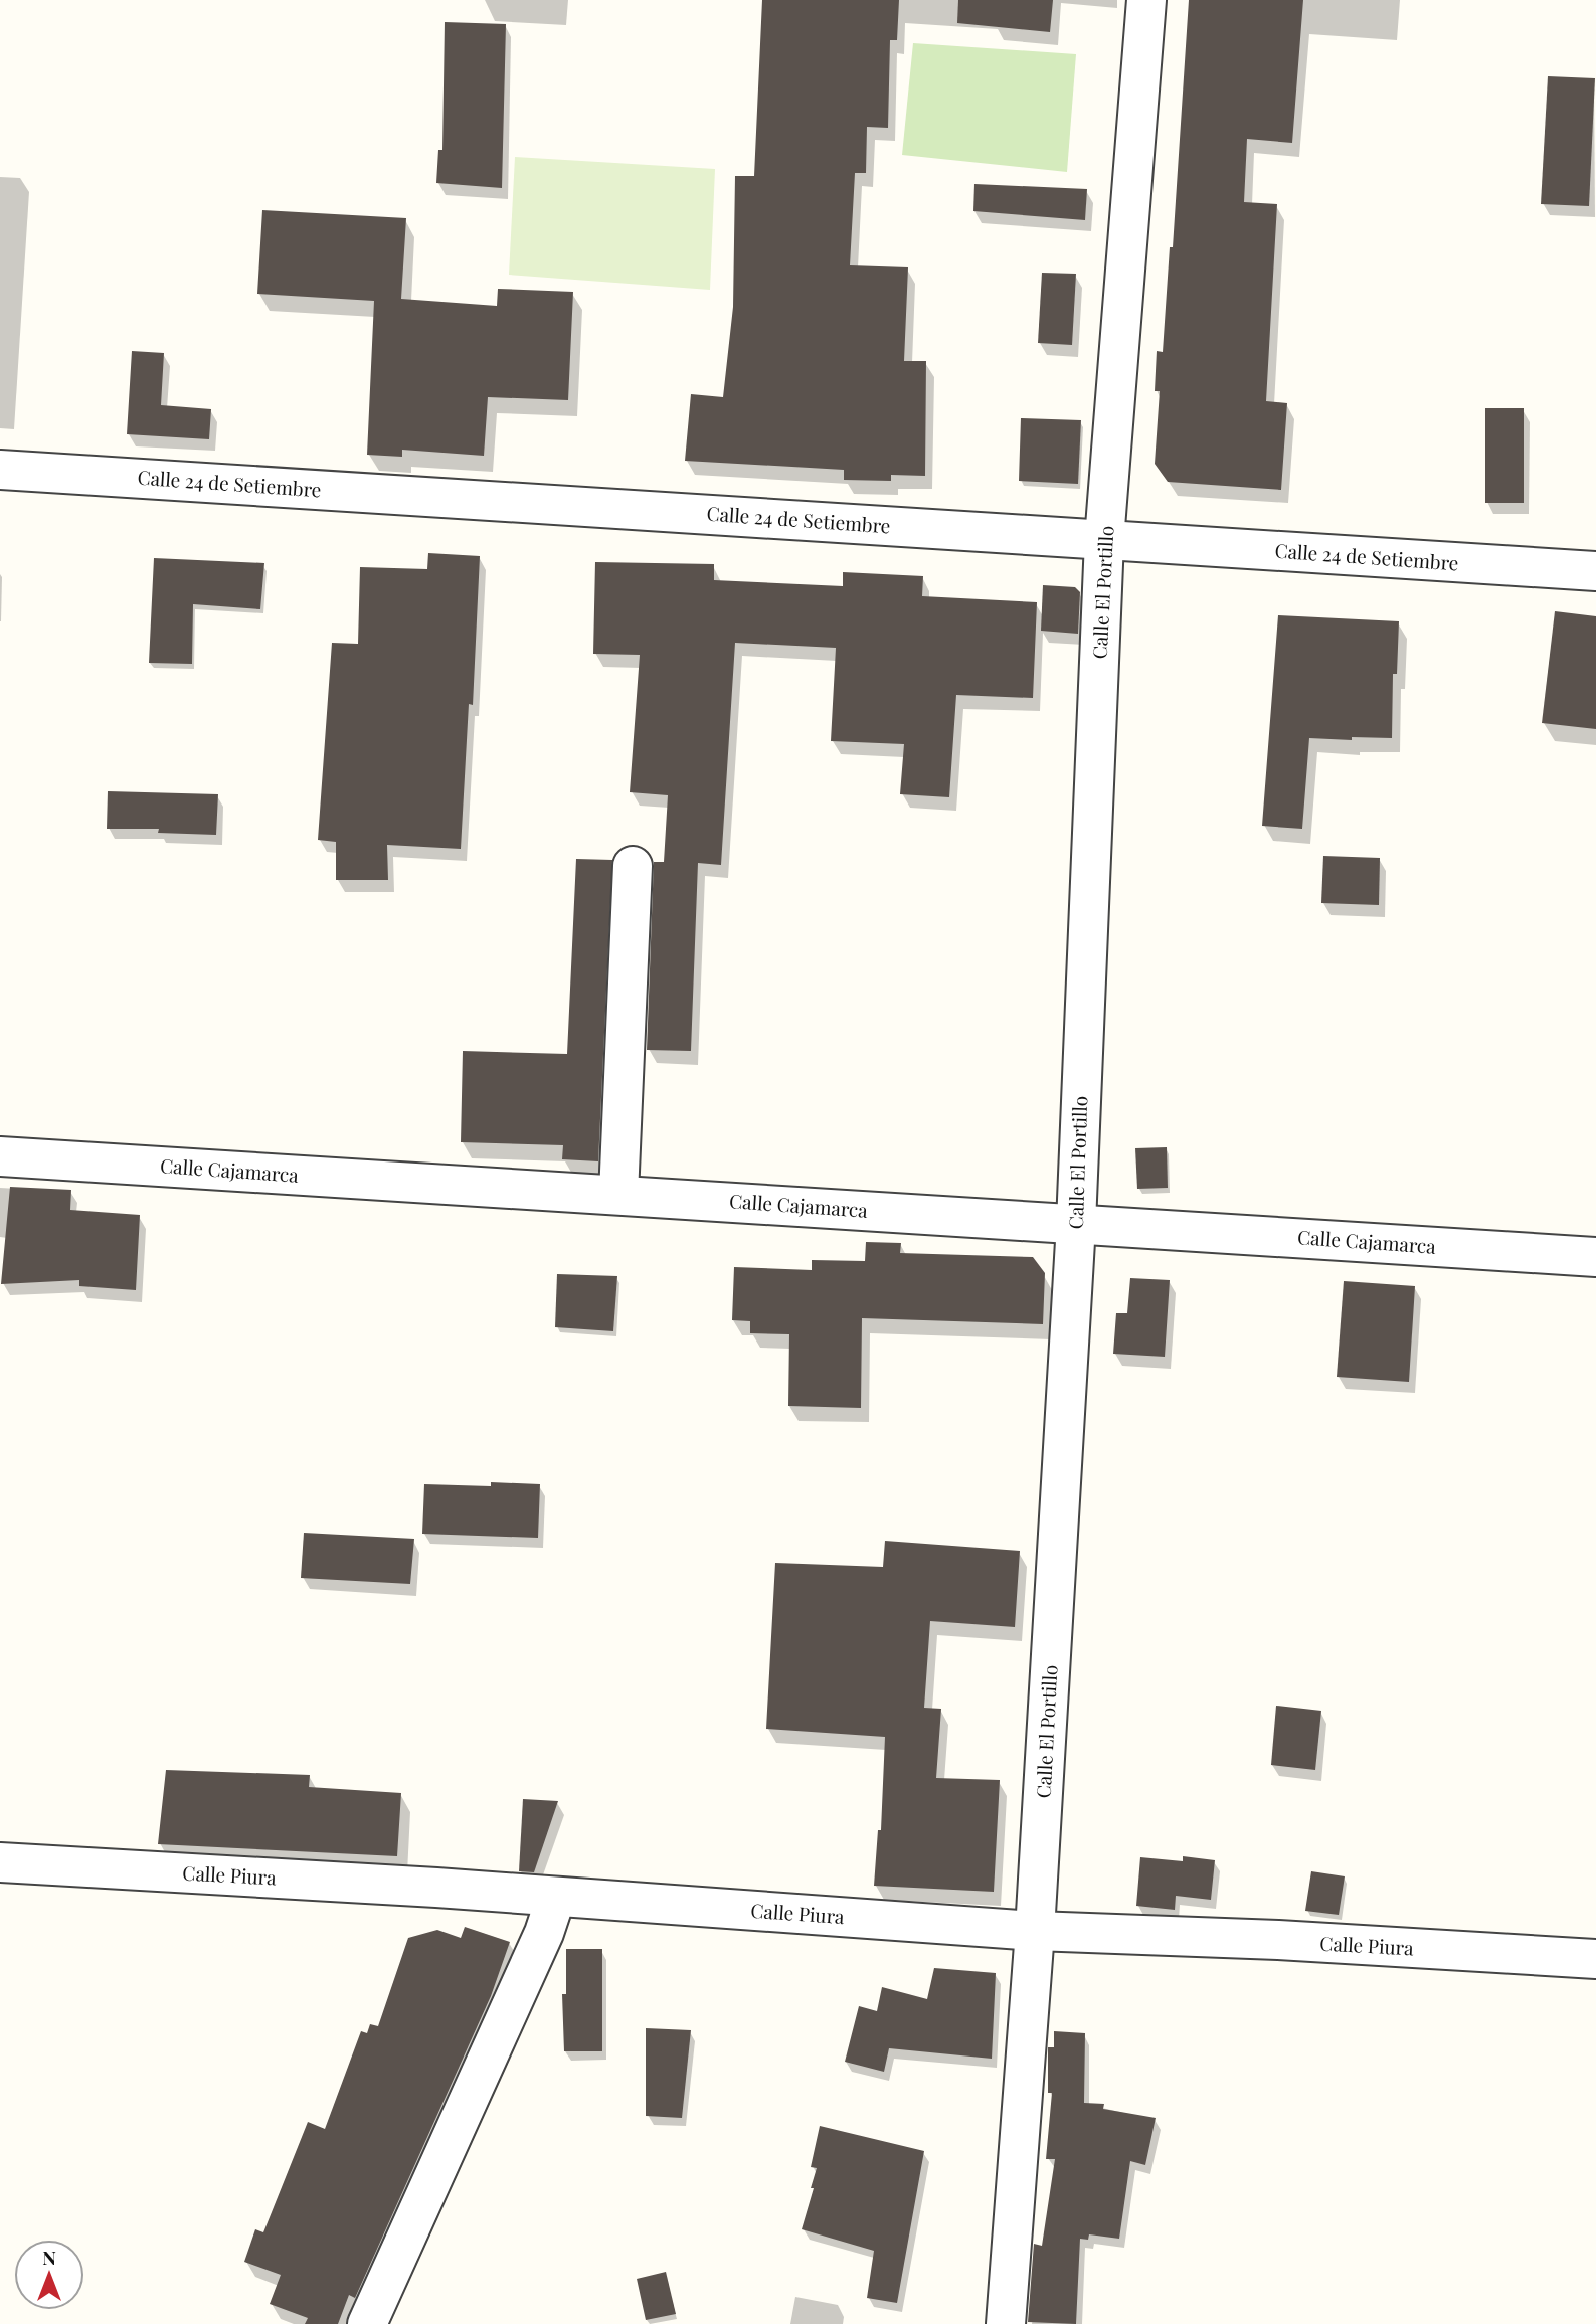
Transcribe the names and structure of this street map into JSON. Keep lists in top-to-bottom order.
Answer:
{
  "streets": {
    "street": [
      "Calle 24 de Setiembre",
      "Calle El Portillo",
      "Calle Cajamarca",
      "Calle Piura"
    ]
  },
  "crossings": [
    ["Calle 24 de Setiembre", "Calle El Portillo"],
    ["Calle El Portillo", "Calle Cajamarca"],
    ["Calle El Portillo", "Calle Piura"]
  ],
  "north": "top"
}
